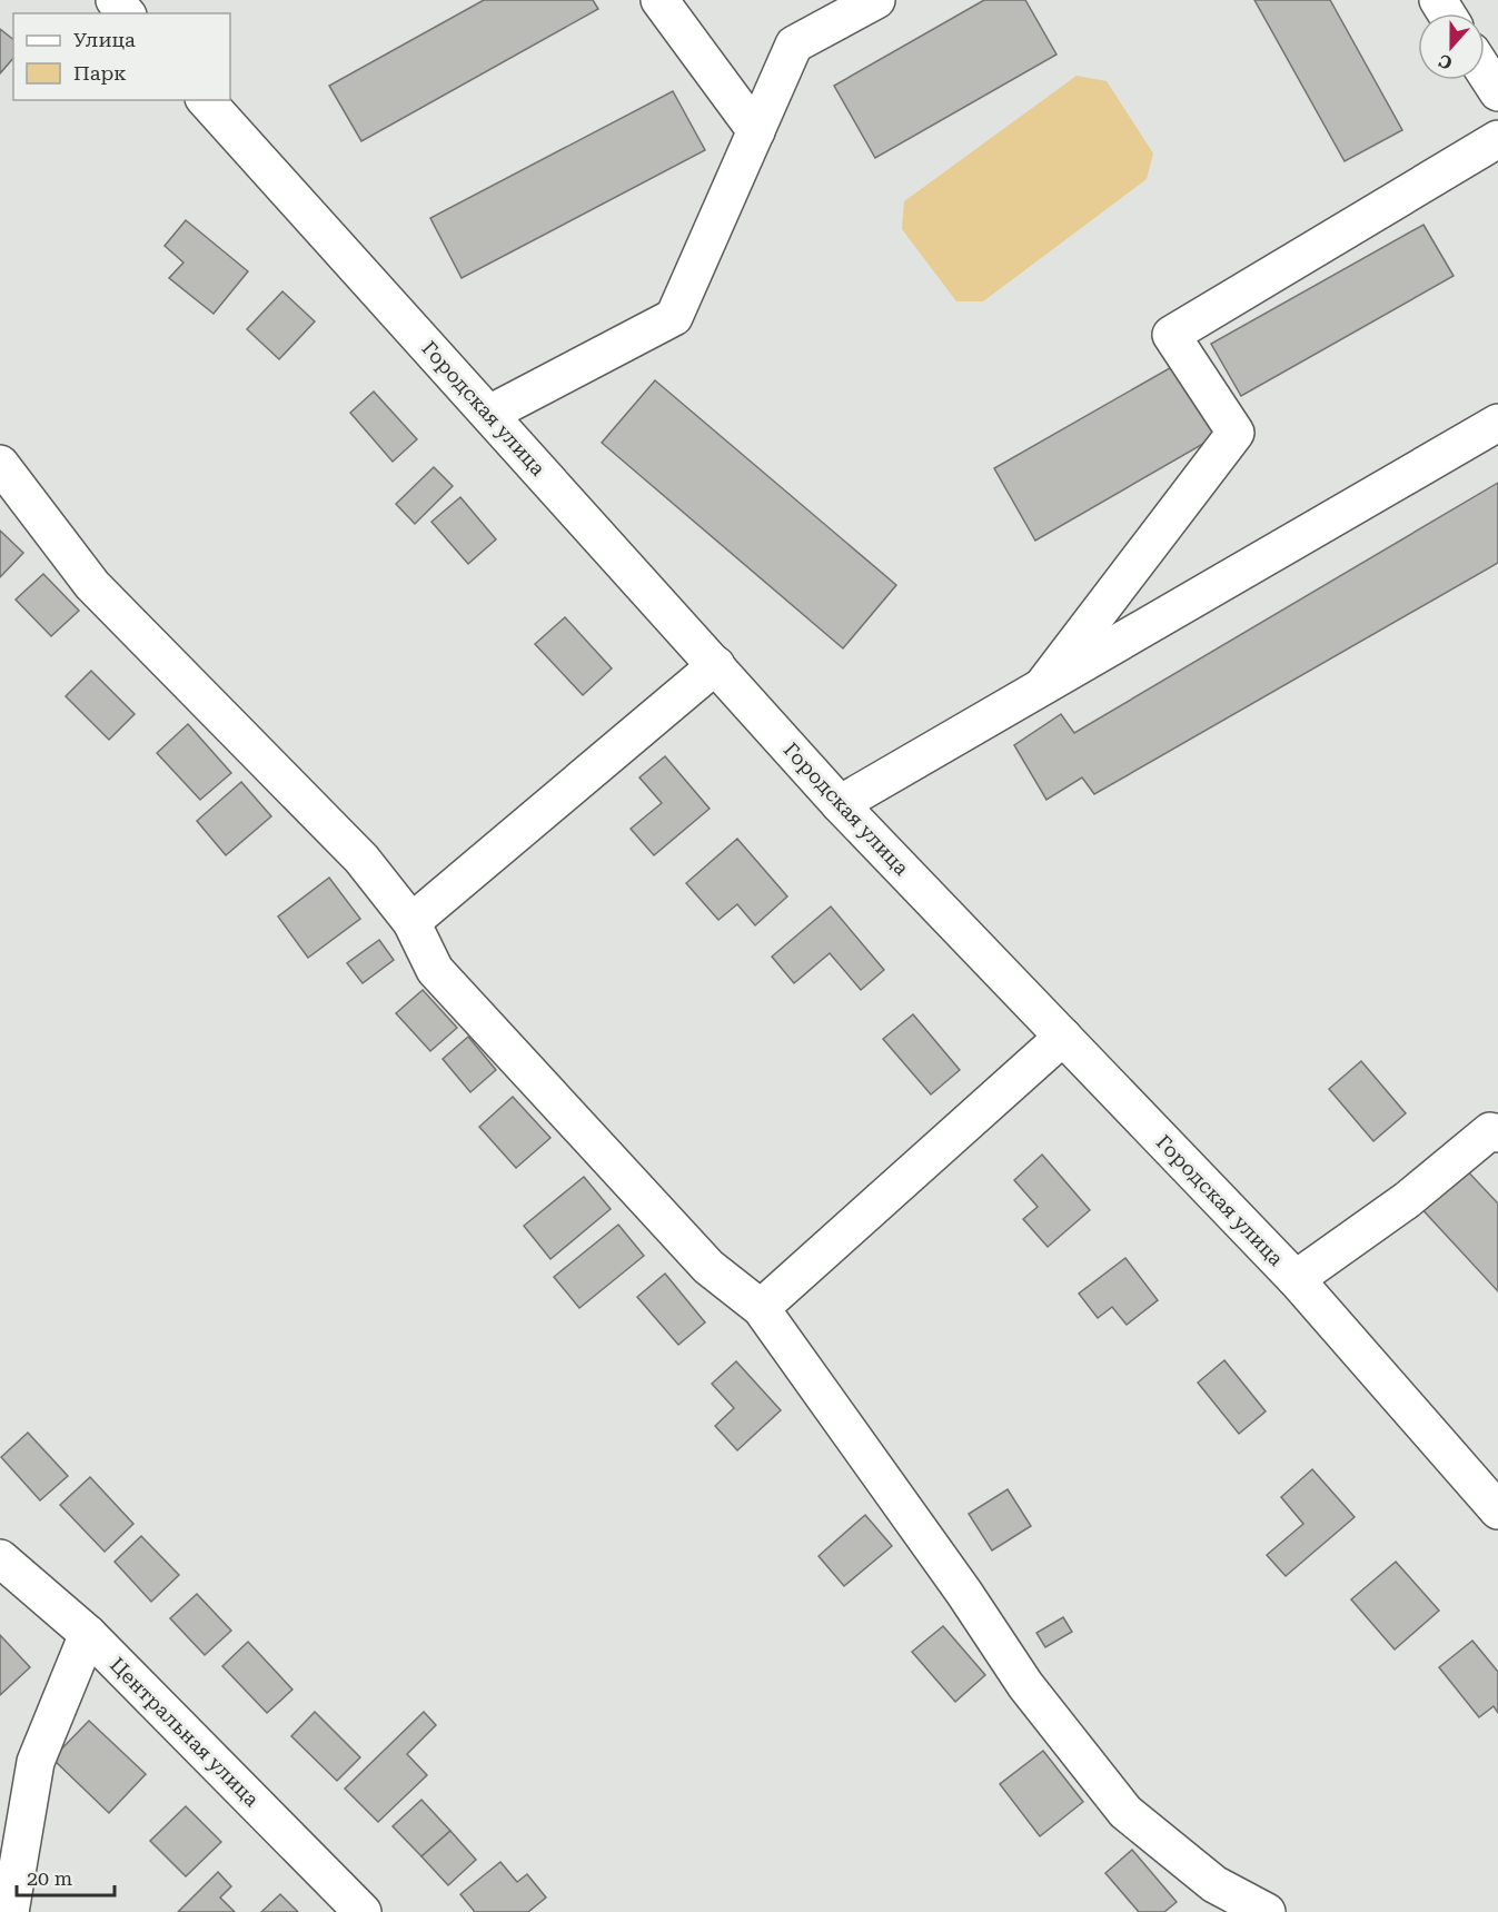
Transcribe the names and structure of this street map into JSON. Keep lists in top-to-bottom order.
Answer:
{
  "streets": {
    "street": ["Городская улица", "Центральная улица"]
  },
  "legend": ["Улица", "Парк"],
  "scale_bar": "20 m",
  "north": "bottom"
}
